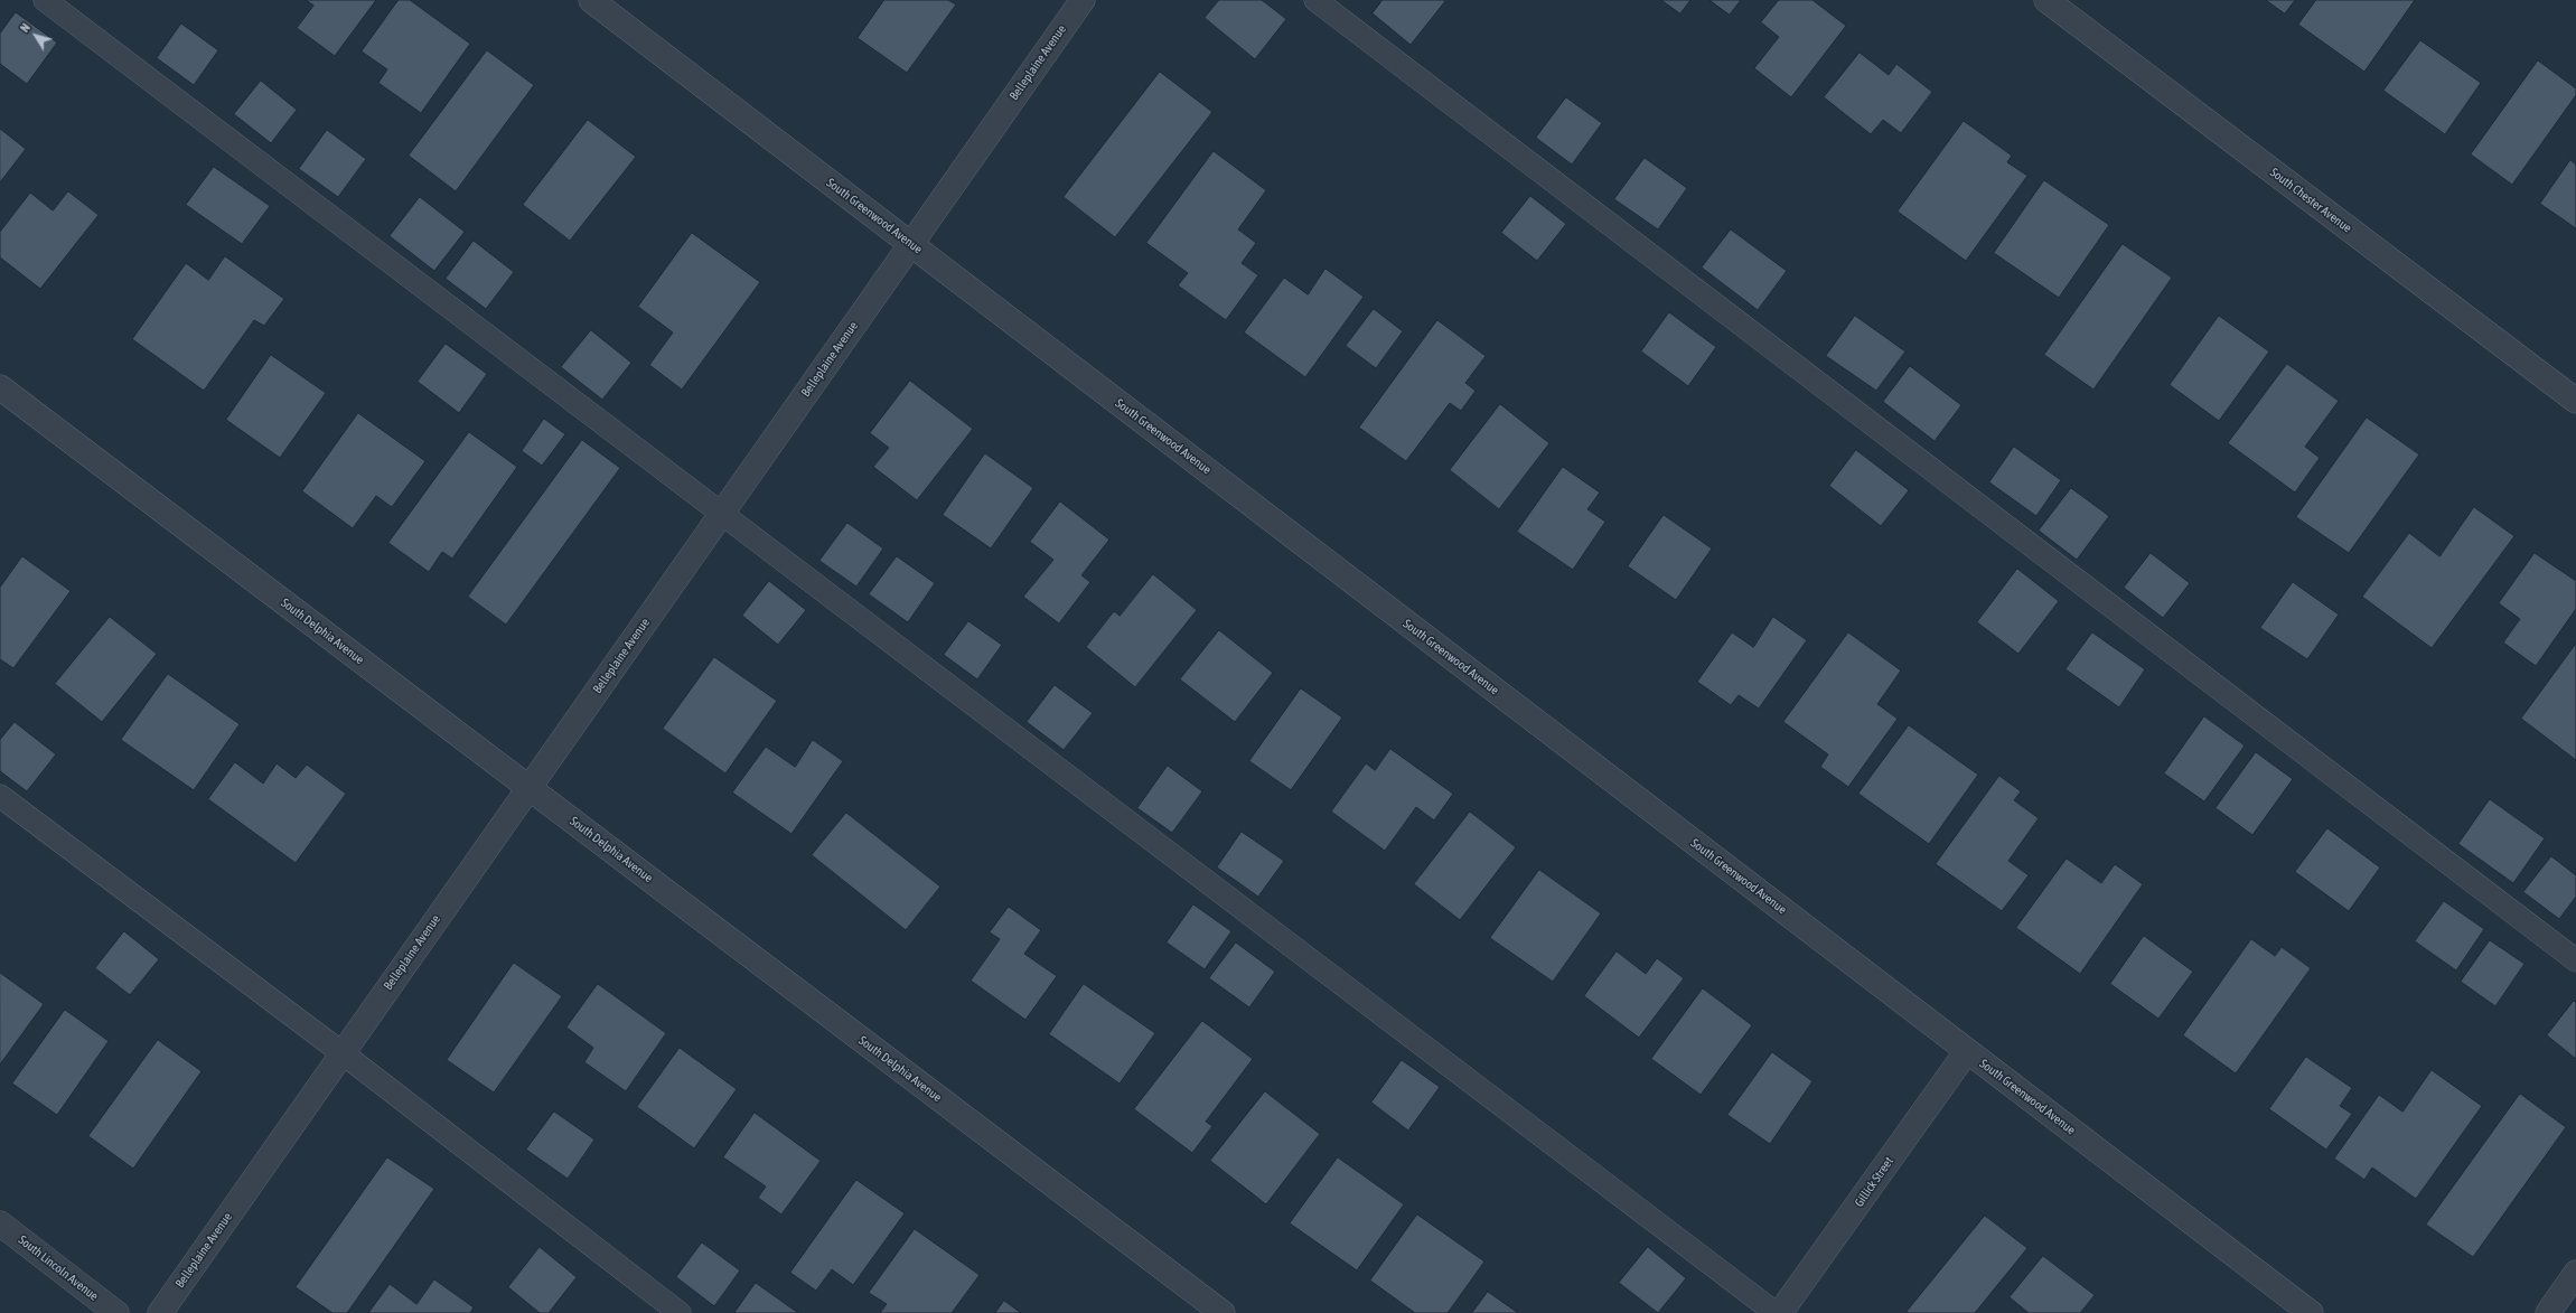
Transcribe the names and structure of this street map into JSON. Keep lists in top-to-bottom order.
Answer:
{
  "streets": {
    "street": [
      "Belleplaine Avenue",
      "South Chester Avenue",
      "South Greenwood Avenue",
      "South Delphia Avenue",
      "Gillick Street",
      "South Lincoln Avenue"
    ]
  },
  "crossings": [
    ["Belleplaine Avenue", "South Greenwood Avenue"],
    ["Belleplaine Avenue", "South Delphia Avenue"],
    ["South Greenwood Avenue", "Gillick Street"]
  ],
  "north": "top left"
}
